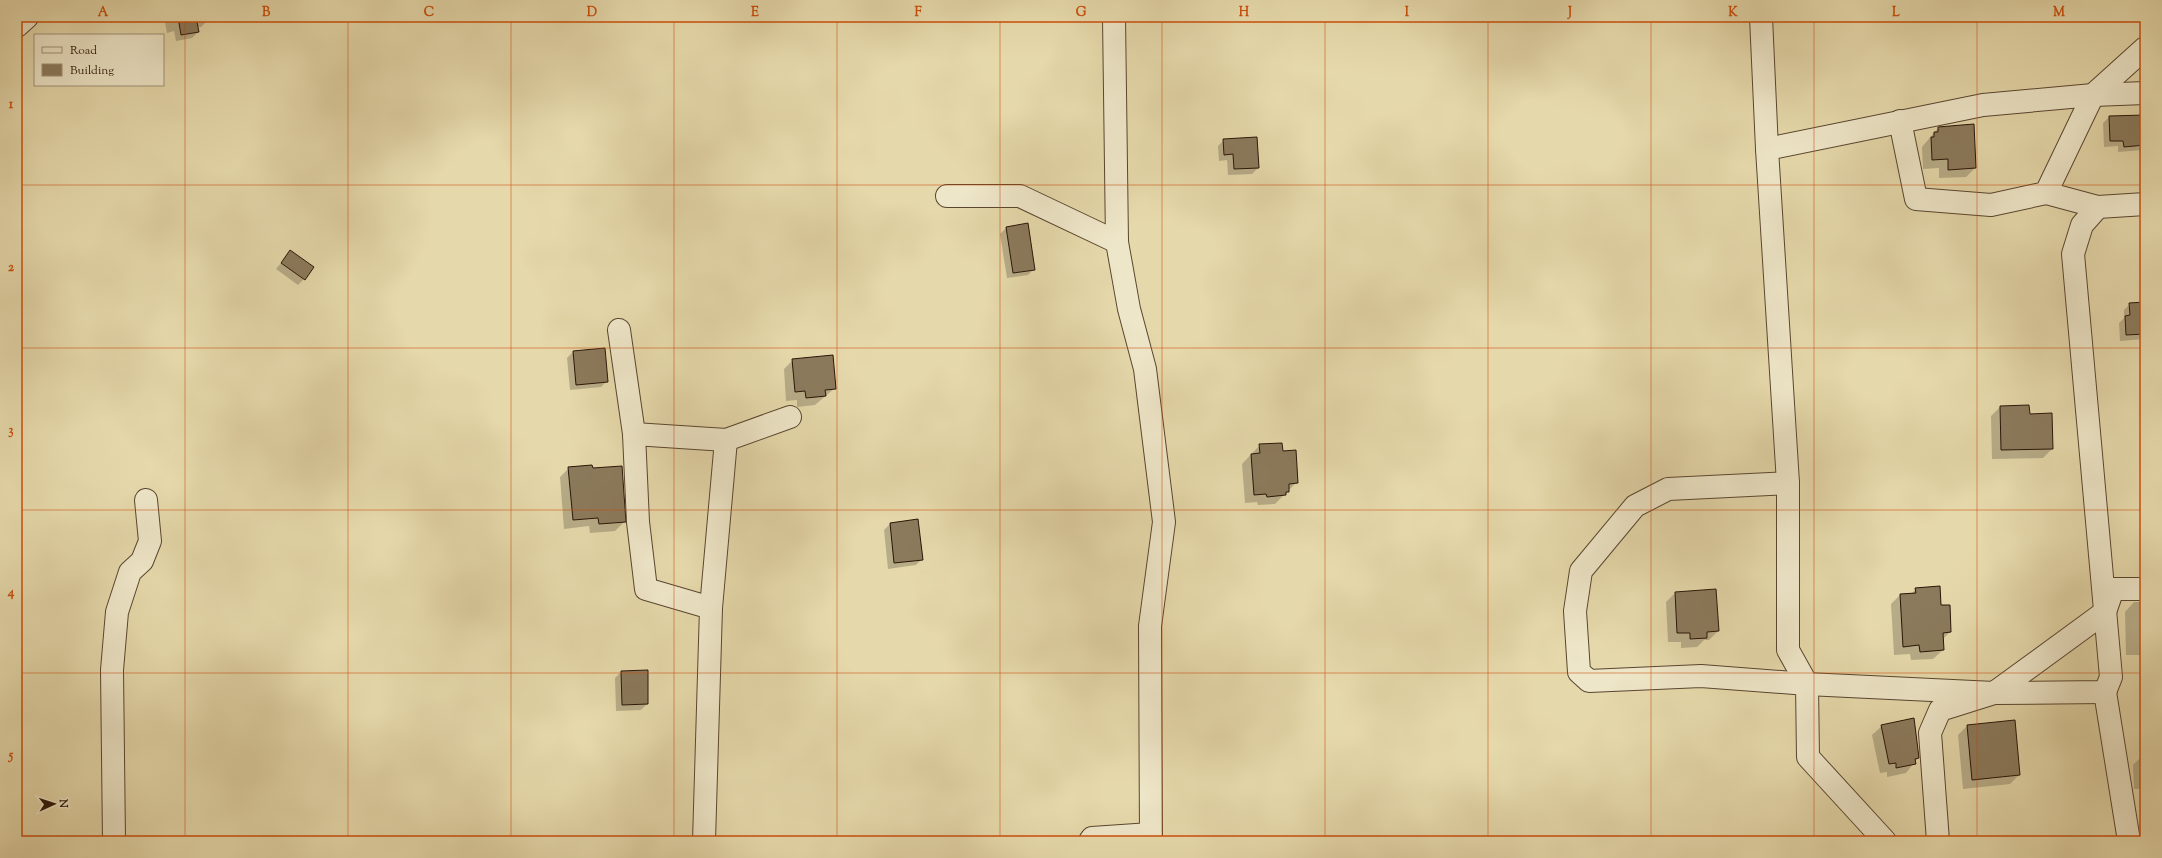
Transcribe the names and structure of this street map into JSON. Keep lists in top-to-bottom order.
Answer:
{
  "legend": ["Road", "Building"],
  "north": "right",
  "grid": {
    "columns": [
      "A",
      "B",
      "C",
      "D",
      "E",
      "F",
      "G",
      "H",
      "I",
      "J",
      "K",
      "L",
      "M"
    ],
    "rows": [
      "1",
      "2",
      "3",
      "4",
      "5"
    ]
  }
}
